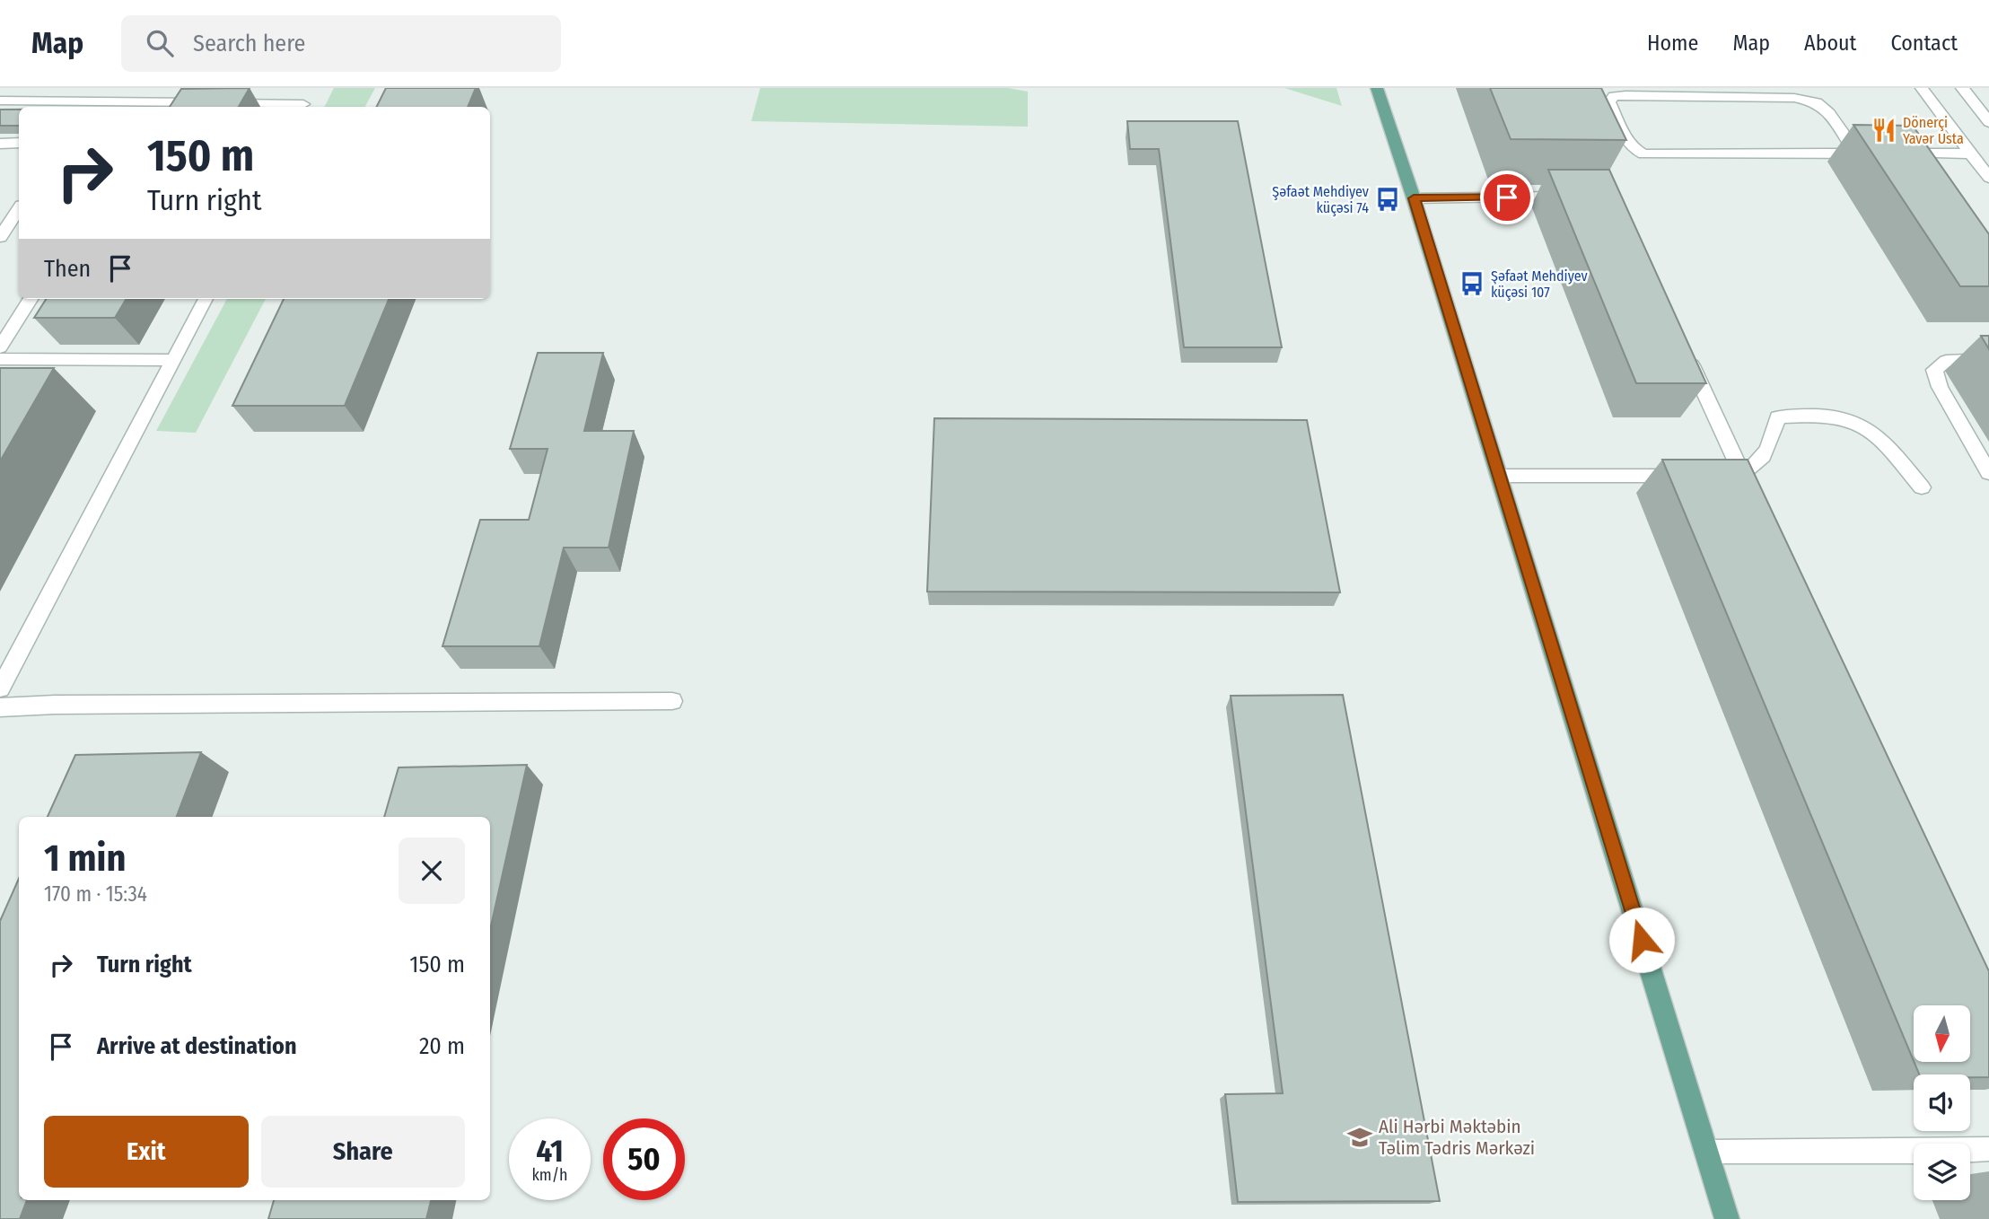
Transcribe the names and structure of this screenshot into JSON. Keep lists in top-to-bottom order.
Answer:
{
  "places": {
    "restaurant": ["Dönerçi Yavər Usta"],
    "bus stop": ["Şəfaət Mehdiyev küçəsi 74", "Şəfaət Mehdiyev küçəsi 107"],
    "school or university": ["Ali Hərbi Məktəbin Təlim Tədris Mərkəzi"]
  },
  "north": "bottom",
  "page": {
    "header": "Map",
    "search": "Search here",
    "nav": [
      "Home",
      "Map",
      "About",
      "Contact"
    ],
    "turn": ["150 m", "Turn right"],
    "then": "Then",
    "heading": ["1 min", "170 m · 15:34"],
    "list": [
      {
        "name": "Turn right",
        "value": "150 m"
      },
      {
        "name": "Arrive at destination",
        "value": "20 m"
      }
    ],
    "buttons": ["Exit", "Share"],
    "speed": "41 km/h",
    "limit": "50"
  }
}
